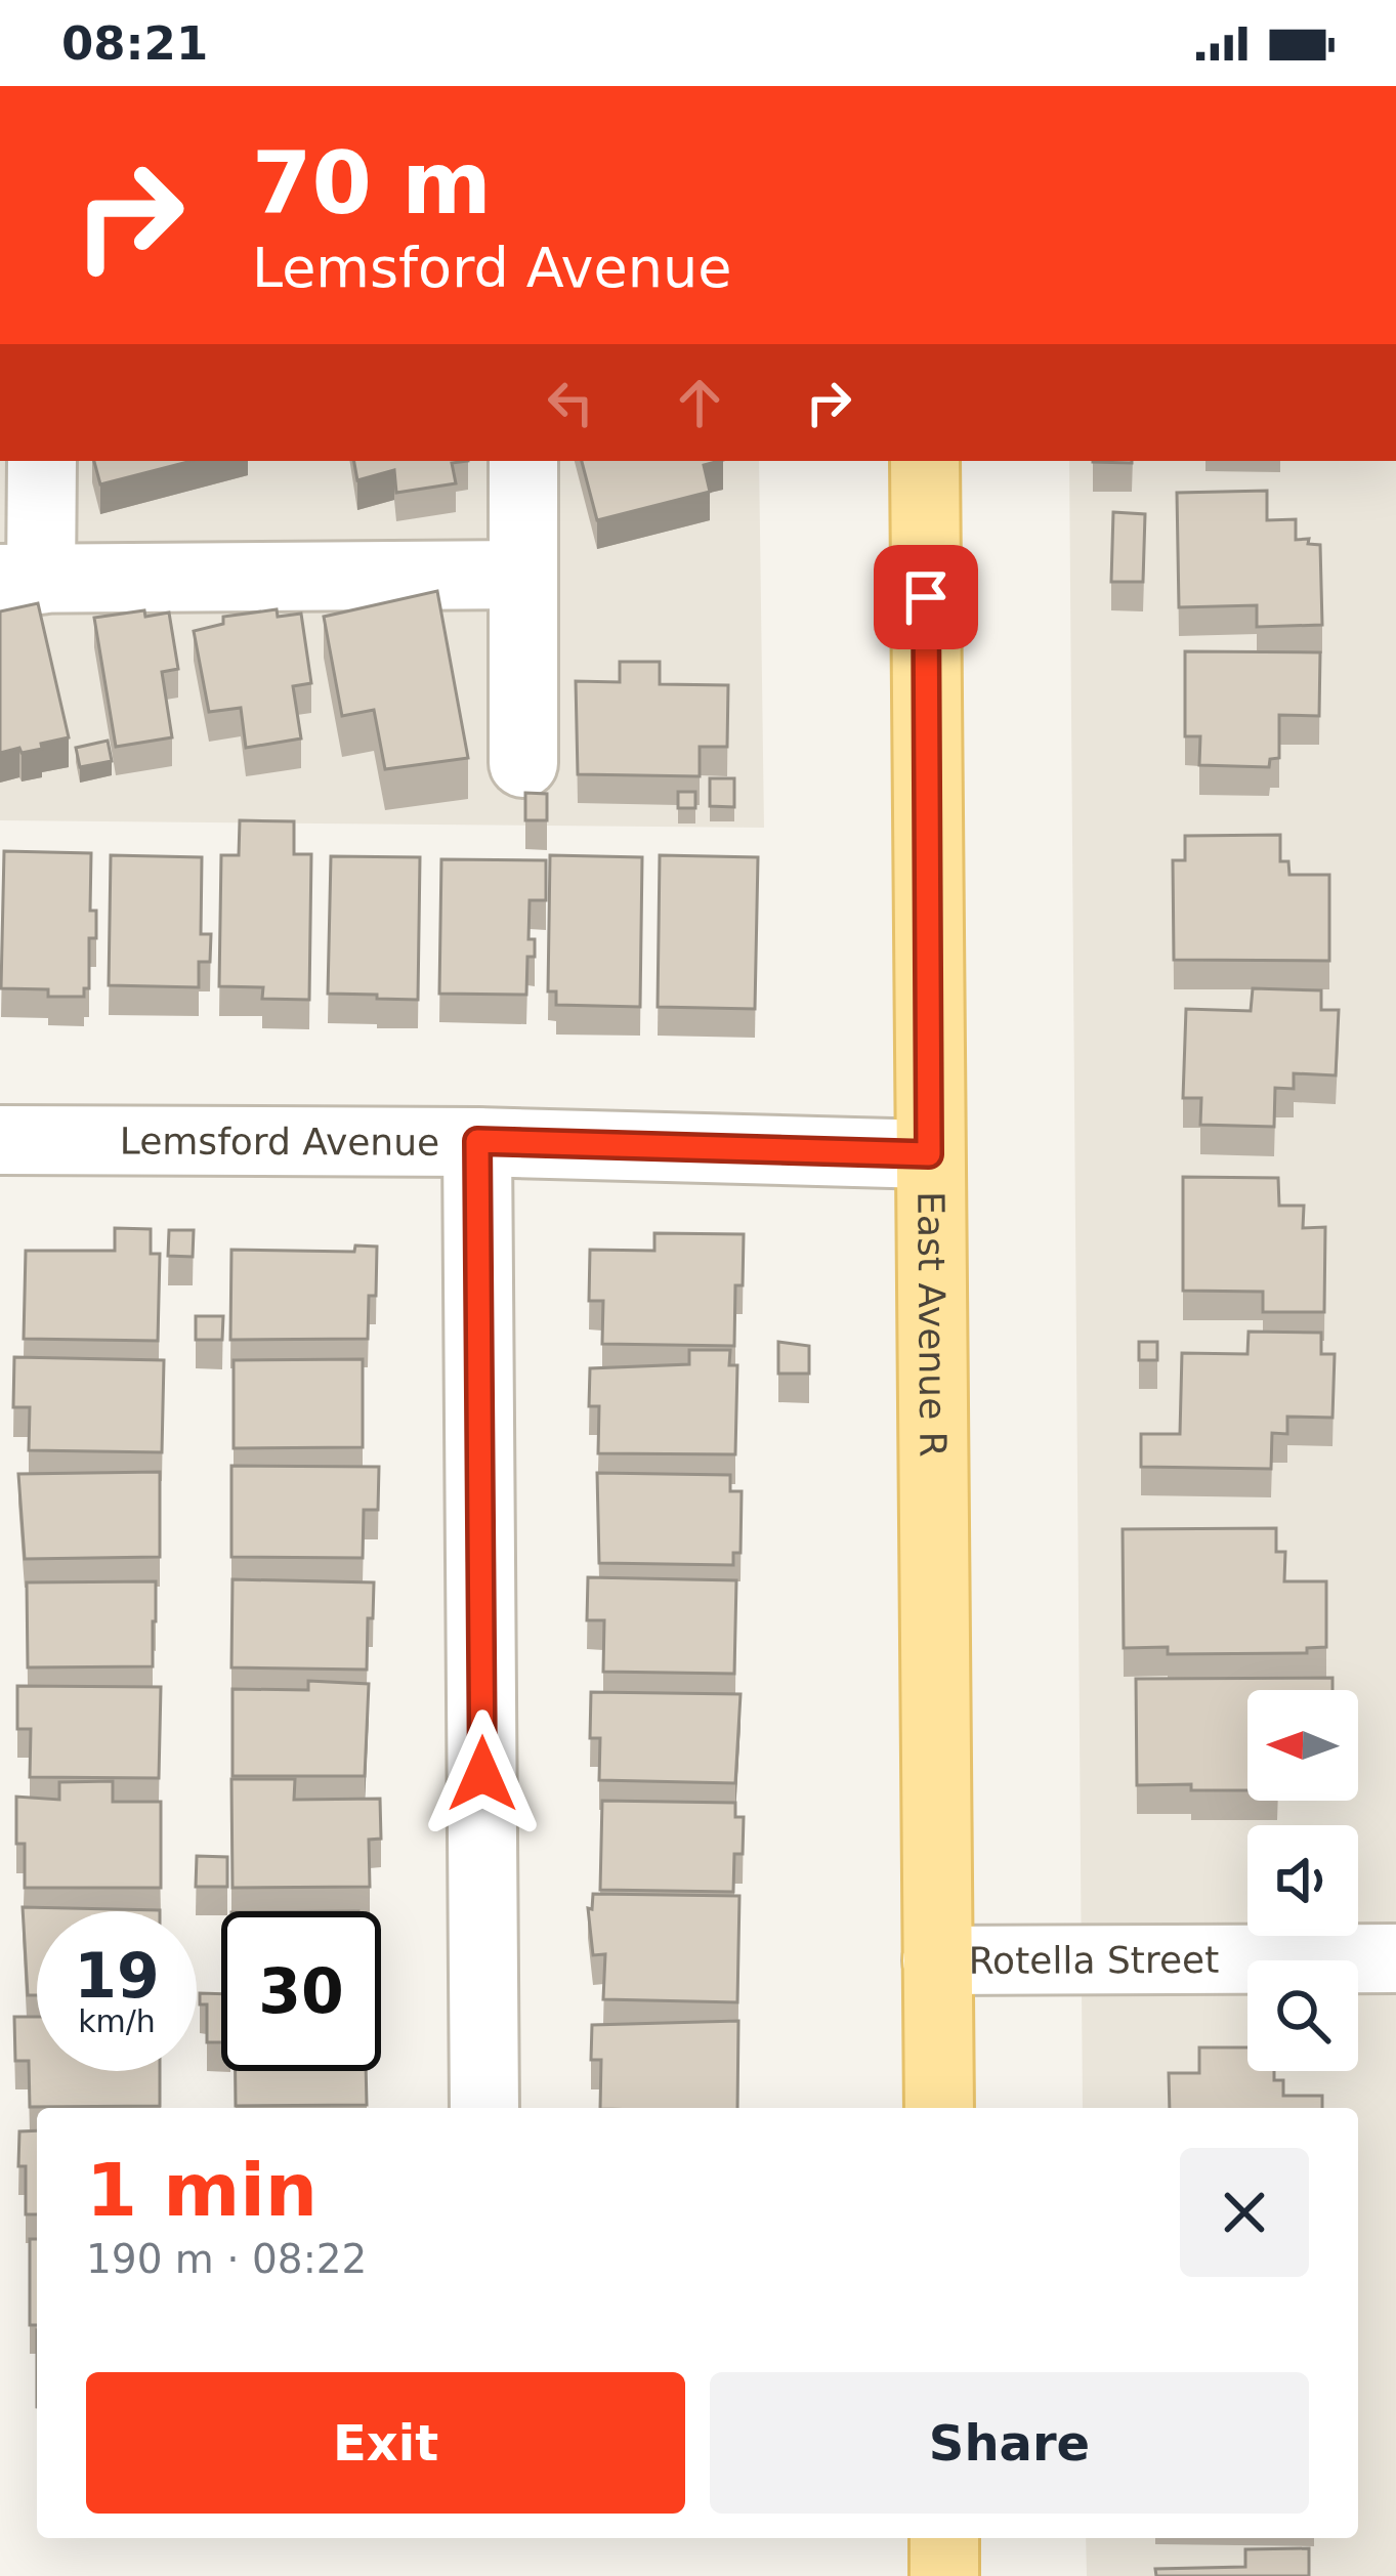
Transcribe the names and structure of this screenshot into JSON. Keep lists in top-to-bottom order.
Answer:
{
  "streets": {
    "main road": ["East Avenue R"],
    "street": ["Lemsford Avenue", "Rotella Street"]
  },
  "crossings": [
    ["Lemsford Avenue", "East Avenue R"],
    ["East Avenue R", "Rotella Street"]
  ],
  "north": "left",
  "page": {
    "status": "08:21",
    "turn": ["70 m", "Lemsford Avenue"],
    "speed": "19 km/h",
    "limit": "30",
    "heading": ["1 min", "190 m · 08:22"],
    "buttons": ["Exit", "Share"]
  }
}
